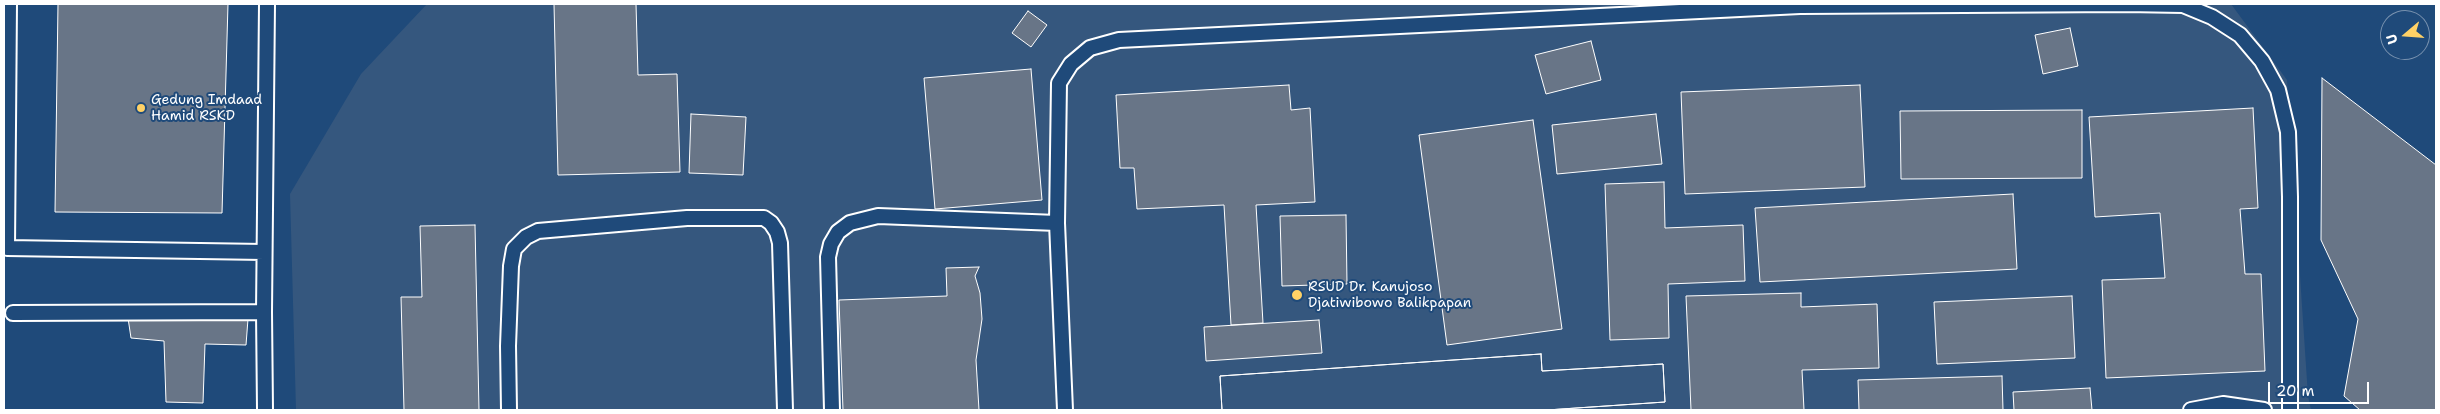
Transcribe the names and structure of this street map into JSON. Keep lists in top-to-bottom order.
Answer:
{
  "places": ["Gedung Imdaad Hamid RSKD", "RSUD Dr. Kanujoso Djatiwibowo Balikpapan"],
  "scale_bar": "20 m",
  "north": "left"
}
